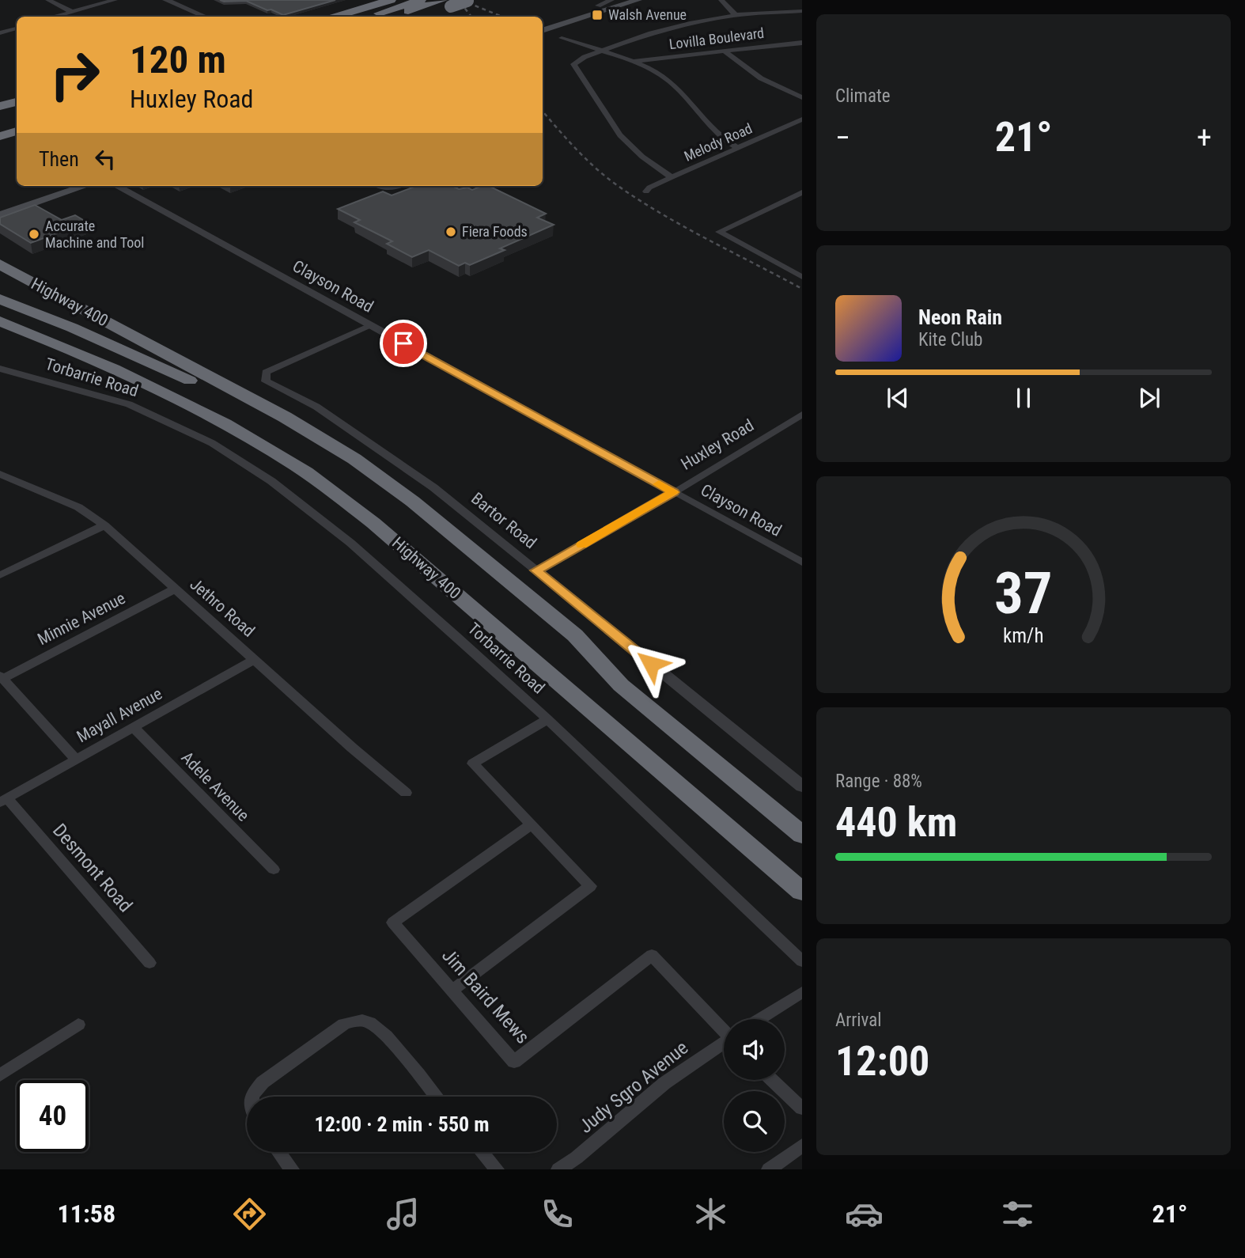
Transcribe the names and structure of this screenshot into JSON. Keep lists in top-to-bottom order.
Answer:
{
  "streets": {
    "highway": ["Highway 400"],
    "street": [
      "Lovilla Boulevard",
      "Melody Road",
      "Clayson Road",
      "Torbarrie Road",
      "Huxley Road",
      "Bartor Road",
      "Jethro Road",
      "Minnie Avenue",
      "Mayall Avenue",
      "Adele Avenue",
      "Desmont Road",
      "Jim Baird Mews",
      "Judy Sgro Avenue"
    ]
  },
  "crossings": [
    ["Clayson Road", "Huxley Road"],
    ["Clayson Road", "Bartor Road"],
    ["Huxley Road", "Bartor Road"],
    ["Jethro Road", "Minnie Avenue"],
    ["Jethro Road", "Mayall Avenue"],
    ["Mayall Avenue", "Adele Avenue"],
    ["Mayall Avenue", "Desmont Road"]
  ],
  "places": {
    "transit": ["Walsh Avenue"],
    "other": ["Fiera Foods", "Accurate Machine and Tool"]
  },
  "page": {
    "tile": [
      "Climate",
      ["Range · 88%", "440 km"],
      ["Arrival", "12:00"]
    ],
    "turn": ["120 m", "Huxley Road"],
    "heat": ["−", "21°", "+"],
    "then": "Then",
    "song": ["Neon Rain", "Kite Club"],
    "limit": "40",
    "trip": "12:00 · 2 min · 550 m",
    "tabs": ["11:58", "21°"],
    "gauge": ["37", "km/h"]
  }
}
